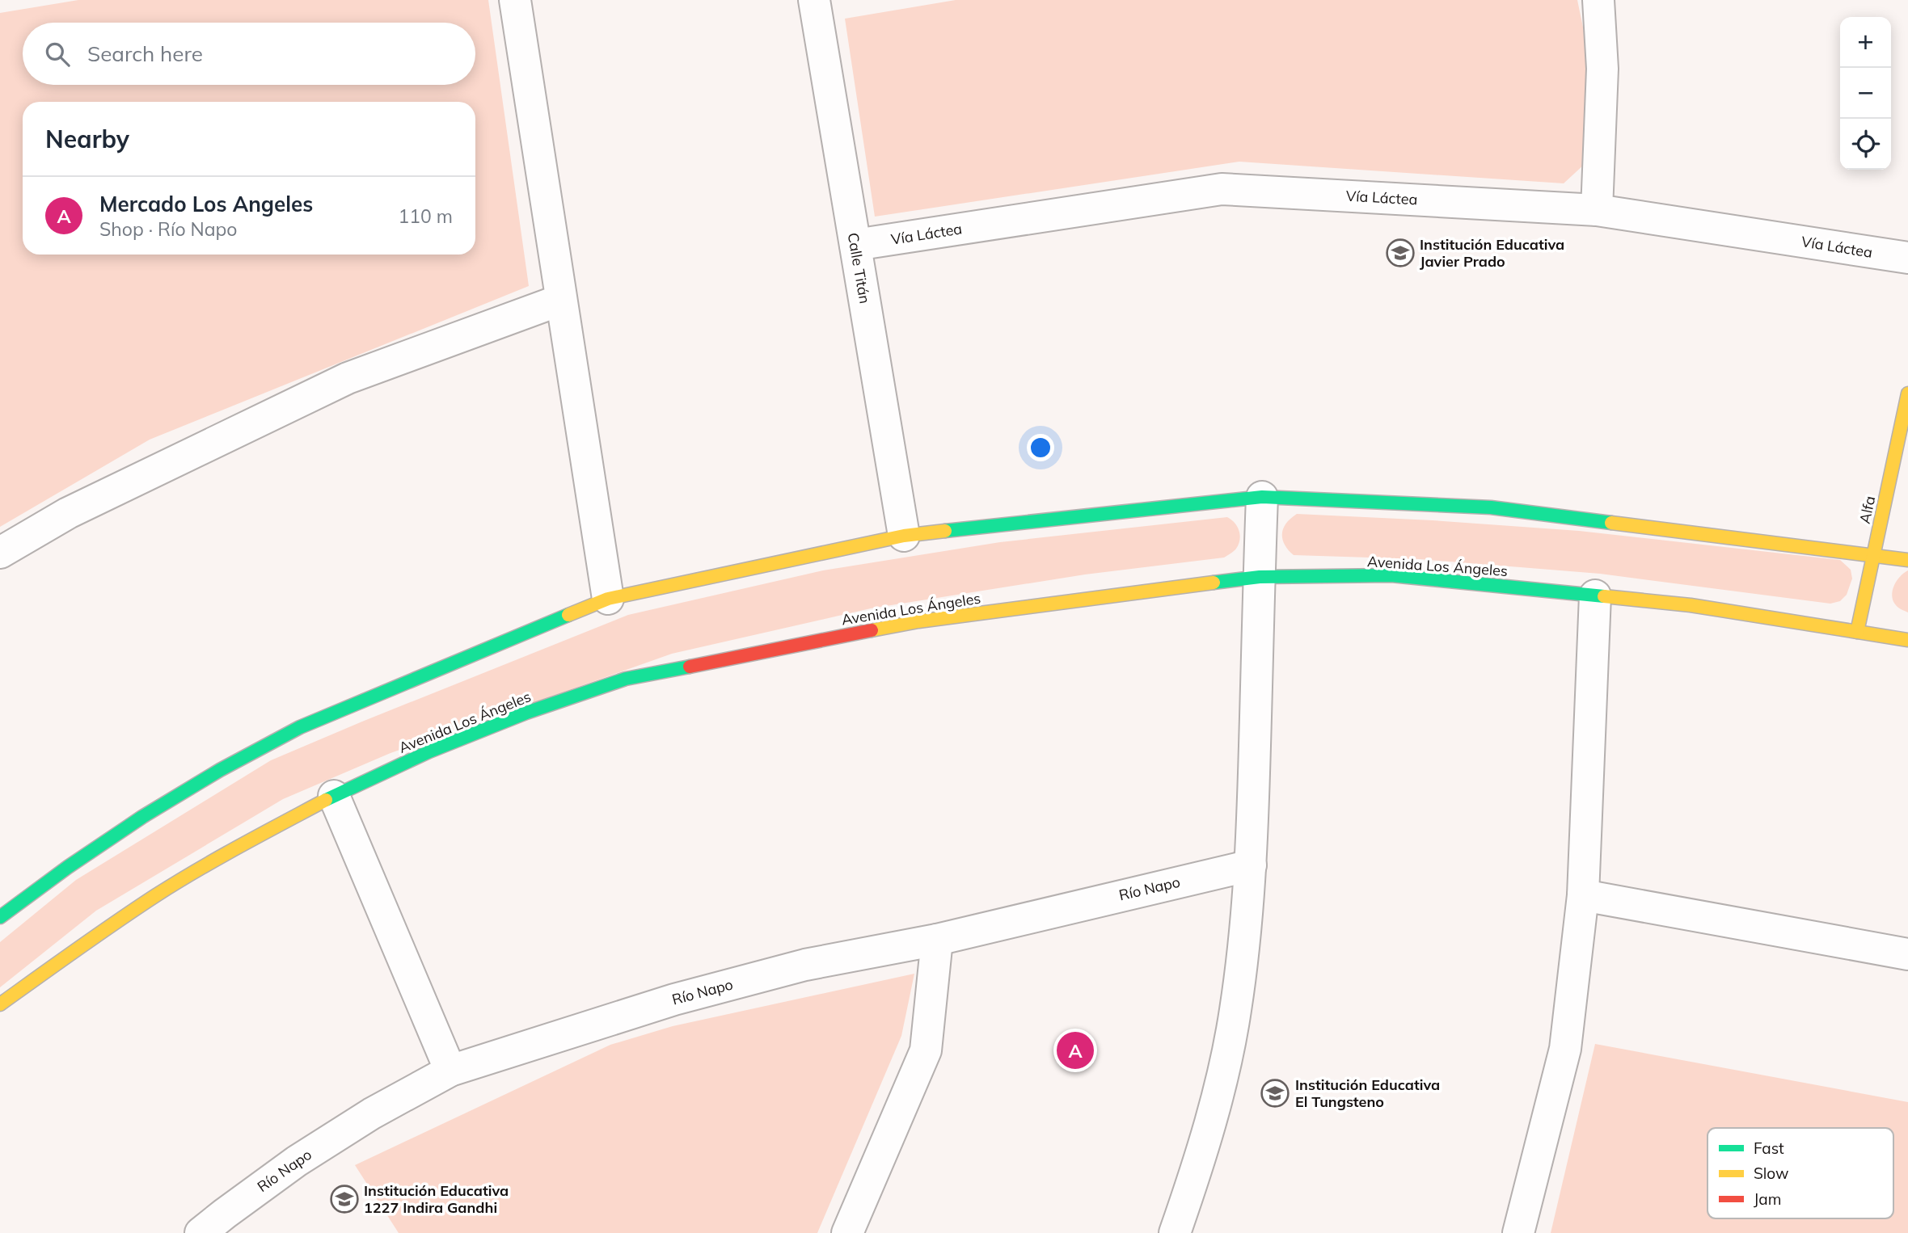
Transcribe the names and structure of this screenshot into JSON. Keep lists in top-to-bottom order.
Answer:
{
  "streets": {
    "street": [
      "Vía Láctea",
      "Calle Titán",
      "Alfa",
      "Avenida Los Ángeles",
      "Río Napo"
    ]
  },
  "crossings": [
    ["Vía Láctea", "Calle Titán"],
    ["Alfa", "Avenida Los Ángeles"]
  ],
  "places": {
    "school or university": ["Institución Educativa Javier Prado", "Institución Educativa El Tungsteno", "Institución Educativa 1227 Indira Gandhi"]
  },
  "legend": ["Fast", "Slow", "Jam"],
  "page": {
    "map_buttons": ["+", "−"],
    "search": "Search here",
    "heading": "Nearby",
    "list": [
      {
        "mark": "A",
        "name": "Mercado Los Angeles",
        "note": "Shop · Río Napo",
        "value": "110 m"
      }
    ],
    "pins": "A"
  }
}
